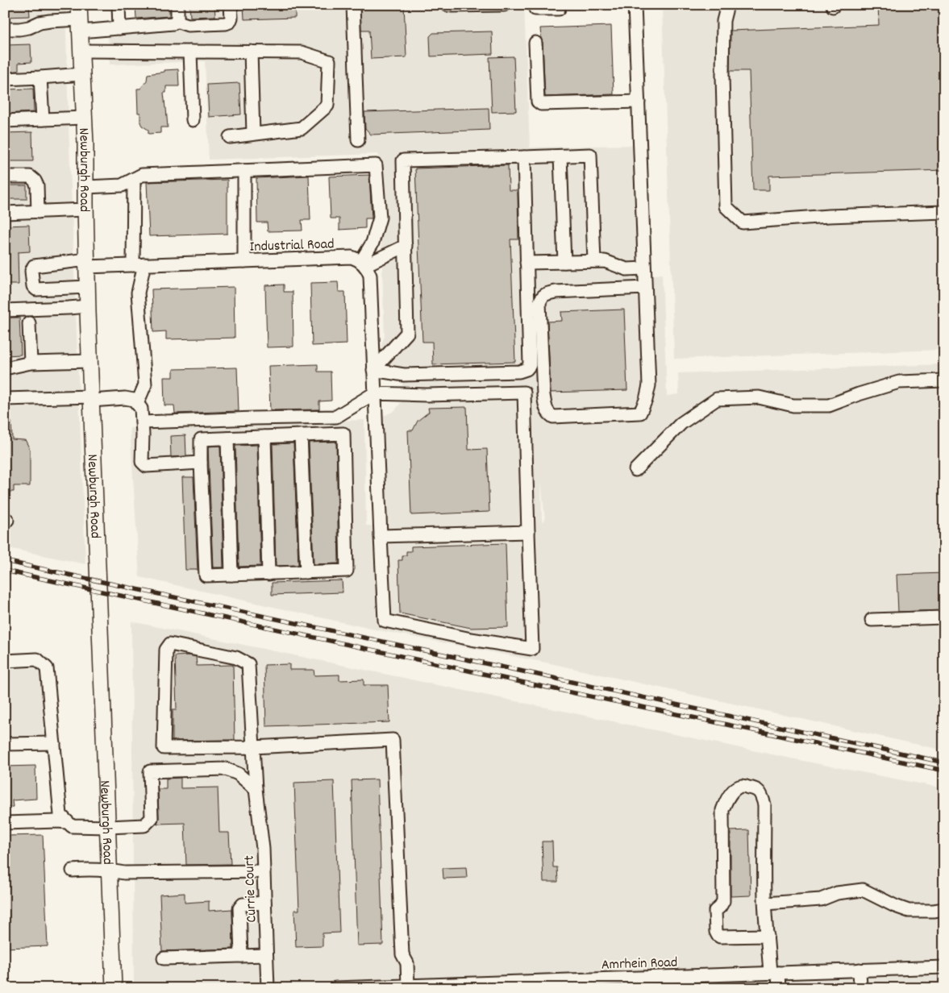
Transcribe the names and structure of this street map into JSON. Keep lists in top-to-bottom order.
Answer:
{
  "streets": {
    "main road": ["Newburgh Road"],
    "street": ["Industrial Road", "Currie Court", "Amrhein Road"]
  },
  "crossings": [
    ["Newburgh Road", "Industrial Road"]
  ]
}
